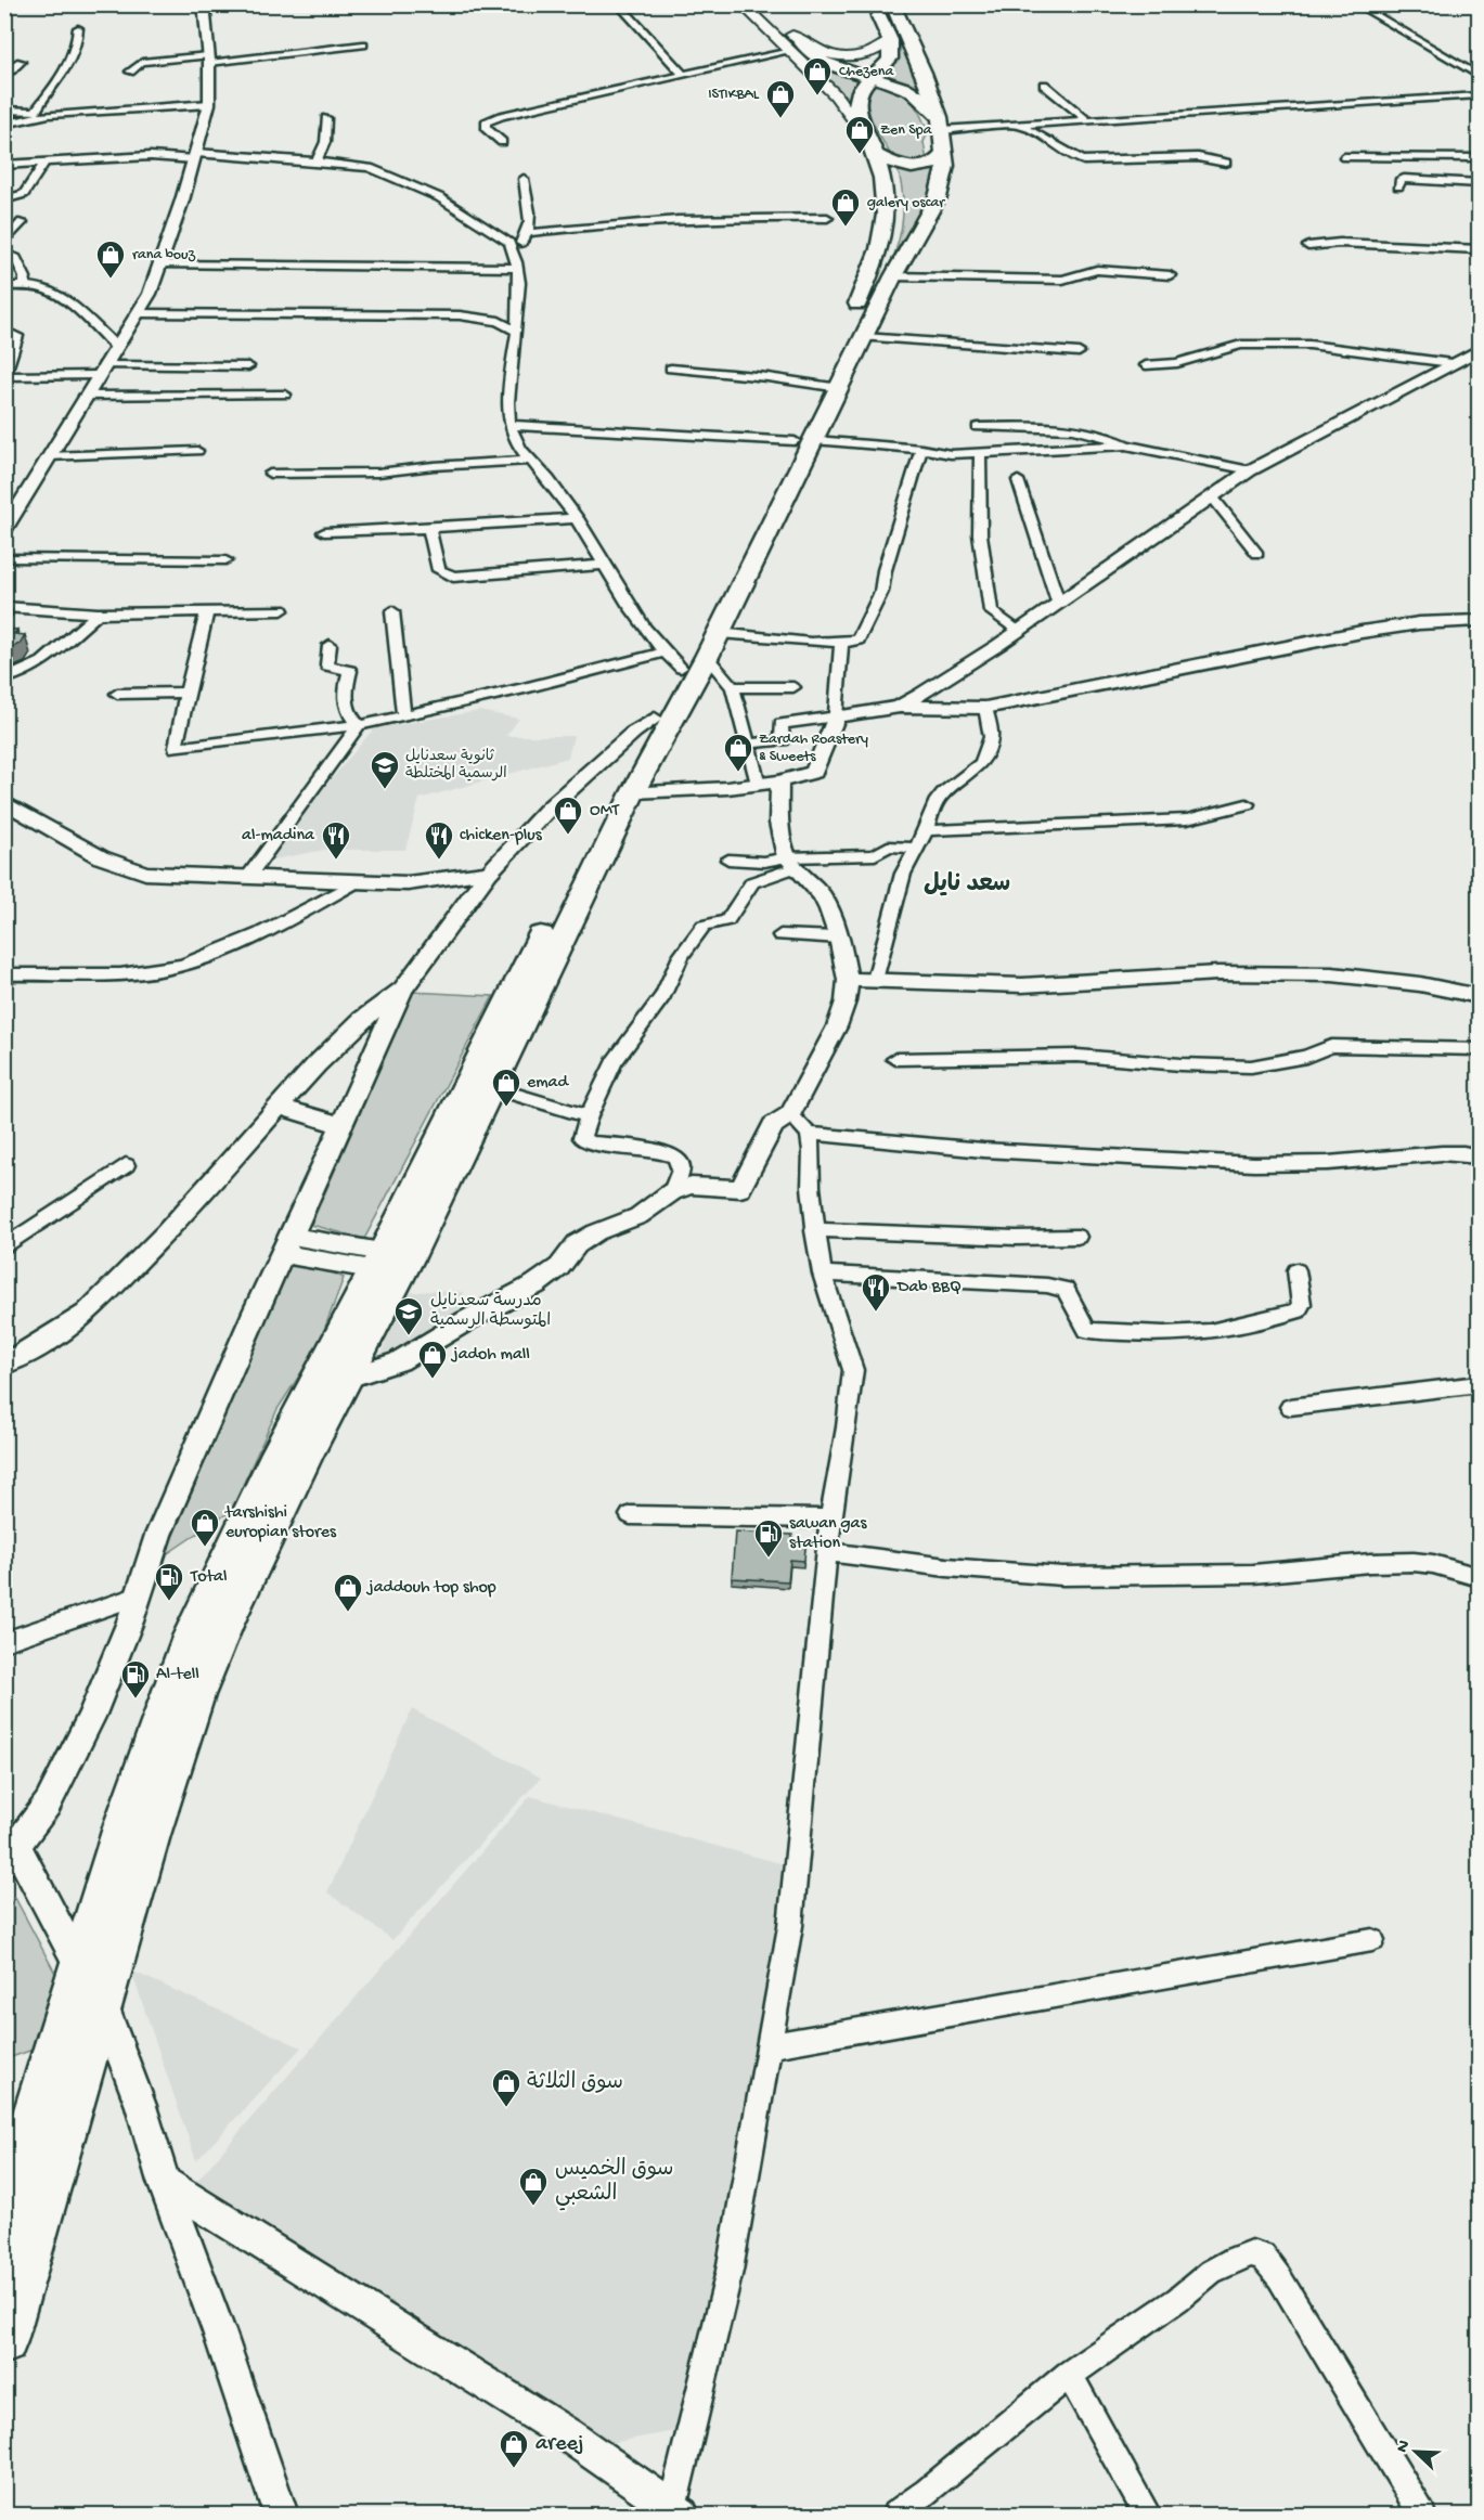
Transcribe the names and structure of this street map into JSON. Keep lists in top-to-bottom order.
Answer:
{
  "districts": ["سعد نايل"],
  "places": {
    "shop": [
      "Chezena",
      "ISTIKBAL",
      "Zen Spa",
      "galery oscar",
      "rana bouz",
      "Zardah Roastery & Sweets",
      "OMT",
      "emad",
      "jadoh mall",
      "tarshishi europian stores",
      "jaddouh top shop",
      "سوق الثلاثة",
      "سوق الخميس الشعبي",
      "areej"
    ],
    "school or university": ["ثانوية سعدنايل الرسمية المختلطة", "مدرسة سعدنايل المتوسطة الرسمية"],
    "restaurant": ["al-madina", "chicken-plus", "Dab BBQ"],
    "fuel station": ["sawan gas station", "Total", "Al-tell"]
  },
  "north": "top left"
}
